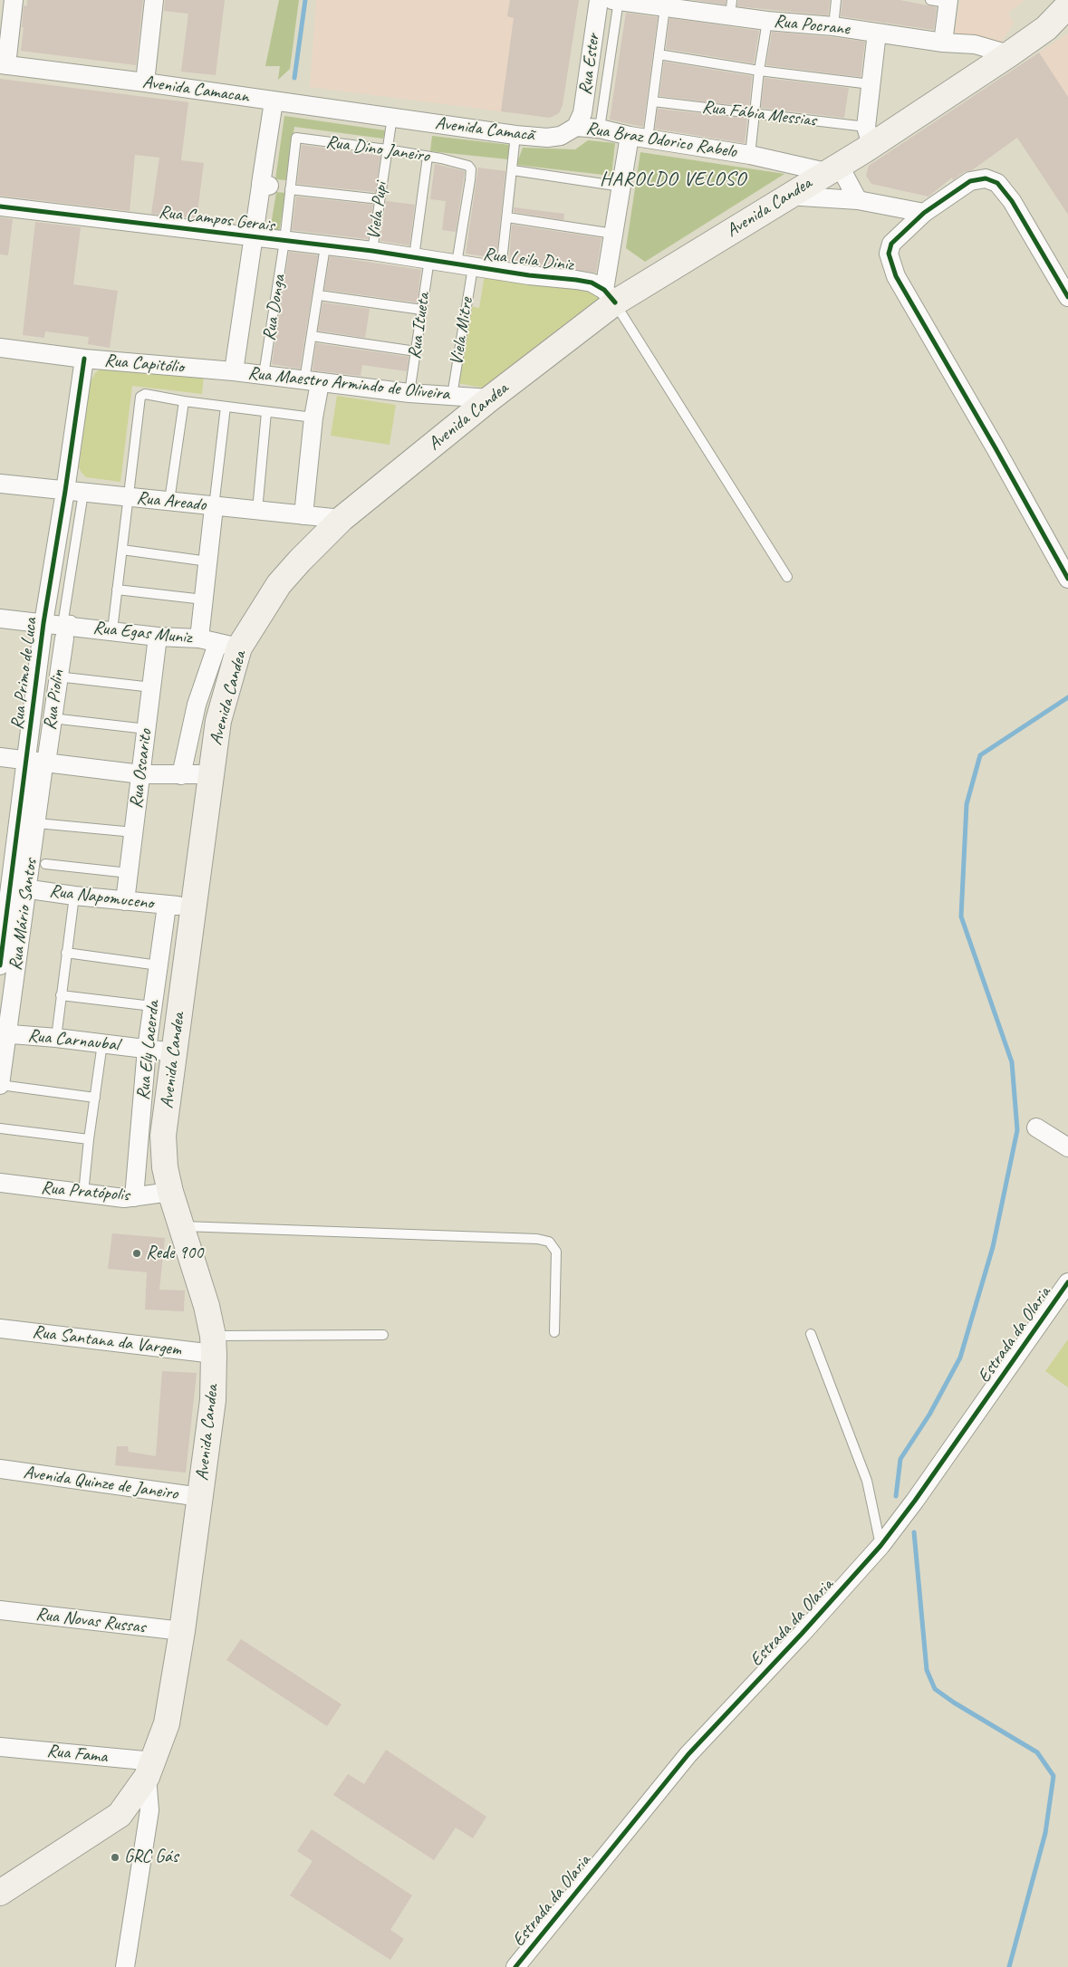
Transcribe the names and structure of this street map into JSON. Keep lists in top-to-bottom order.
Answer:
{
  "streets": {
    "main road": ["Avenida Candea"],
    "street": [
      "Rua Pocrane",
      "Rua Ester",
      "Avenida Camacan",
      "Avenida Camacã",
      "Rua Braz Odorico Rabelo",
      "Rua Campos Gerais",
      "Rua Leila Diniz",
      "Rua Capitólio",
      "Rua Maestro Armindo de Oliveira",
      "Rua Areado",
      "Rua Egas Muniz",
      "Rua Primo de Luca",
      "Rua Piolin",
      "Rua Oscarito",
      "Rua Napomuceno",
      "Rua Mário Santos",
      "Rua Carnaubal",
      "Rua Ely Lacerda",
      "Rua Pratópolis",
      "Estrada da Olaria",
      "Rua Santana da Vargem",
      "Avenida Quinze de Janeiro",
      "Rua Novas Russas",
      "Rua Fama"
    ],
    "lane": [
      "Rua Fábia Messias",
      "Rua Dino Janeiro",
      "Viela Pupi",
      "Rua Donga",
      "Rua Itueta",
      "Viela Mitre"
    ]
  },
  "crossings": [
    ["Rua Pocrane", "Avenida Candea"],
    ["Rua Ester", "Avenida Camacã"],
    ["Rua Ester", "Rua Braz Odorico Rabelo"],
    ["Avenida Camacan", "Avenida Camacã"],
    ["Avenida Camacan", "Viela Pupi"],
    ["Rua Fábia Messias", "Avenida Candea"],
    ["Avenida Camacã", "Rua Braz Odorico Rabelo"],
    ["Avenida Camacã", "Viela Pupi"],
    ["Rua Braz Odorico Rabelo", "Avenida Candea"],
    ["Rua Dino Janeiro", "Viela Pupi"],
    ["Rua Dino Janeiro", "Rua Donga"],
    ["Rua Dino Janeiro", "Rua Itueta"],
    ["Rua Dino Janeiro", "Viela Mitre"],
    ["Avenida Candea", "Rua Leila Diniz"],
    ["Avenida Candea", "Rua Maestro Armindo de Oliveira"],
    ["Avenida Candea", "Rua Areado"],
    ["Avenida Candea", "Rua Egas Muniz"],
    ["Avenida Candea", "Rua Napomuceno"],
    ["Avenida Candea", "Rua Carnaubal"],
    ["Avenida Candea", "Rua Pratópolis"],
    ["Avenida Candea", "Rua Santana da Vargem"],
    ["Avenida Candea", "Avenida Quinze de Janeiro"],
    ["Avenida Candea", "Rua Novas Russas"],
    ["Avenida Candea", "Rua Fama"],
    ["Viela Pupi", "Rua Campos Gerais"],
    ["Rua Campos Gerais", "Rua Leila Diniz"],
    ["Rua Campos Gerais", "Rua Donga"],
    ["Rua Campos Gerais", "Rua Itueta"],
    ["Rua Leila Diniz", "Rua Itueta"],
    ["Rua Leila Diniz", "Viela Mitre"],
    ["Rua Donga", "Rua Maestro Armindo de Oliveira"],
    ["Rua Itueta", "Rua Maestro Armindo de Oliveira"],
    ["Viela Mitre", "Rua Maestro Armindo de Oliveira"],
    ["Rua Capitólio", "Rua Maestro Armindo de Oliveira"],
    ["Rua Capitólio", "Rua Areado"],
    ["Rua Capitólio", "Rua Primo de Luca"],
    ["Rua Areado", "Rua Egas Muniz"],
    ["Rua Areado", "Rua Primo de Luca"],
    ["Rua Egas Muniz", "Rua Primo de Luca"],
    ["Rua Egas Muniz", "Rua Oscarito"],
    ["Rua Primo de Luca", "Rua Napomuceno"],
    ["Rua Primo de Luca", "Rua Mário Santos"],
    ["Rua Piolin", "Rua Mário Santos"],
    ["Rua Oscarito", "Rua Napomuceno"],
    ["Rua Napomuceno", "Rua Mário Santos"],
    ["Rua Napomuceno", "Rua Ely Lacerda"],
    ["Rua Mário Santos", "Rua Carnaubal"],
    ["Rua Carnaubal", "Rua Ely Lacerda"],
    ["Rua Ely Lacerda", "Rua Pratópolis"]
  ],
  "districts": ["HAROLDO VELOSO"],
  "places": ["Rede 900", "GRC Gás"]
}
